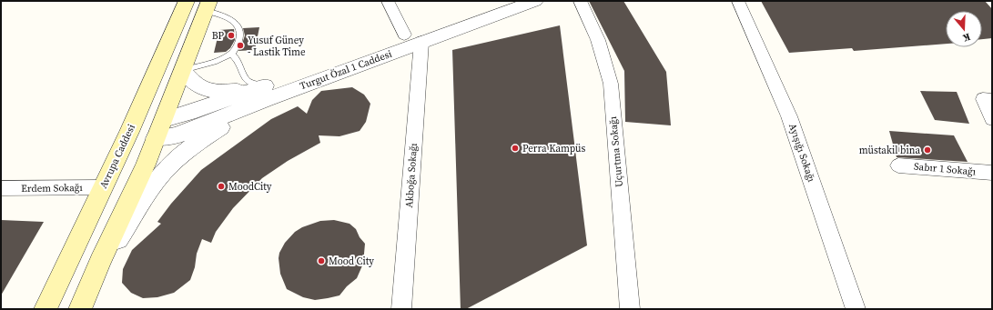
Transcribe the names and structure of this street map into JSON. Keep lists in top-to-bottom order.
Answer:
{
  "streets": {
    "main road": ["Avrupa Caddesi"],
    "street": [
      "Turgut Özal 1 Caddesi",
      "Uçurtma Sokağı",
      "Ayışığı Sokağı",
      "Sabır 1 Sokağı",
      "Akboğa Sokağı",
      "Erdem Sokağı"
    ]
  },
  "crossings": [
    ["Turgut Özal 1 Caddesi", "Akboğa Sokağı"],
    ["Avrupa Caddesi", "Erdem Sokağı"]
  ],
  "places": [
    "BP",
    "Yusuf Güney - Lastik Time",
    "Perra Kampüs",
    "müstakil bina",
    "MoodCity",
    "Mood City"
  ],
  "north": "bottom"
}
